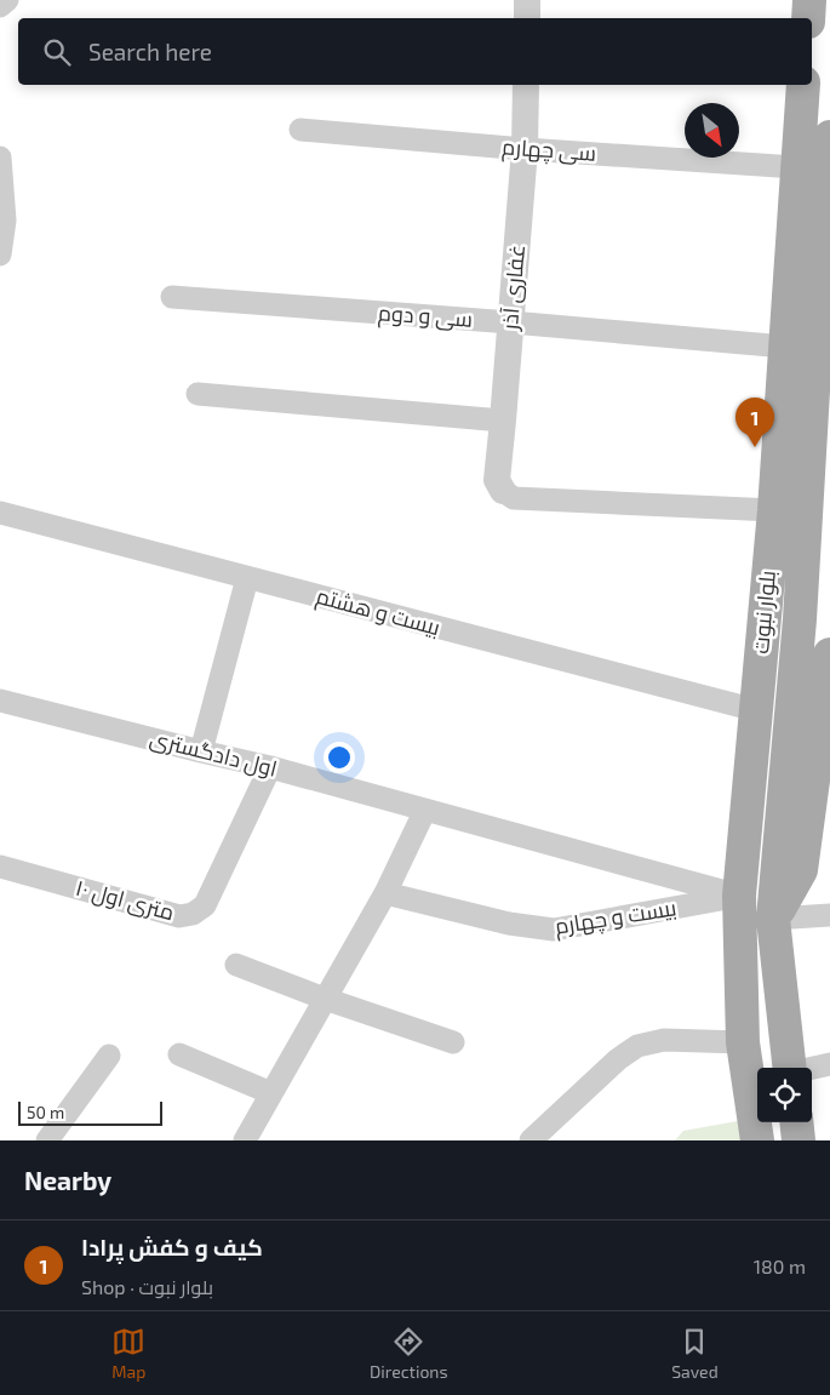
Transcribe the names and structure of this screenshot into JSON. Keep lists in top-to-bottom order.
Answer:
{
  "streets": {
    "main road": ["بلوار نبوت"],
    "street": [
      "سی چهارم",
      "غفاری آذر",
      "سی و دوم",
      "بیست و هشتم",
      "اول دادگستری",
      "۱۰ متری اول",
      "بیست و چهارم"
    ]
  },
  "crossings": [
    ["سی چهارم", "غفاری آذر"],
    ["سی چهارم", "بلوار نبوت"],
    ["غفاری آذر", "سی و دوم"],
    ["سی و دوم", "بلوار نبوت"],
    ["بیست و هشتم", "بلوار نبوت"],
    ["بلوار نبوت", "اول دادگستری"],
    ["بلوار نبوت", "بیست و چهارم"],
    ["اول دادگستری", "۱۰ متری اول"],
    ["اول دادگستری", "بیست و چهارم"]
  ],
  "scale_bar": "50 m",
  "north": "bottom right",
  "page": {
    "search": "Search here",
    "pins": "1",
    "scale": "50 m",
    "heading": "Nearby",
    "list": [
      {
        "mark": "1",
        "name": "کیف و کفش پرادا",
        "note": "Shop · بلوار نبوت",
        "value": "180 m"
      }
    ],
    "nav": ["Map", "Directions", "Saved"]
  }
}
